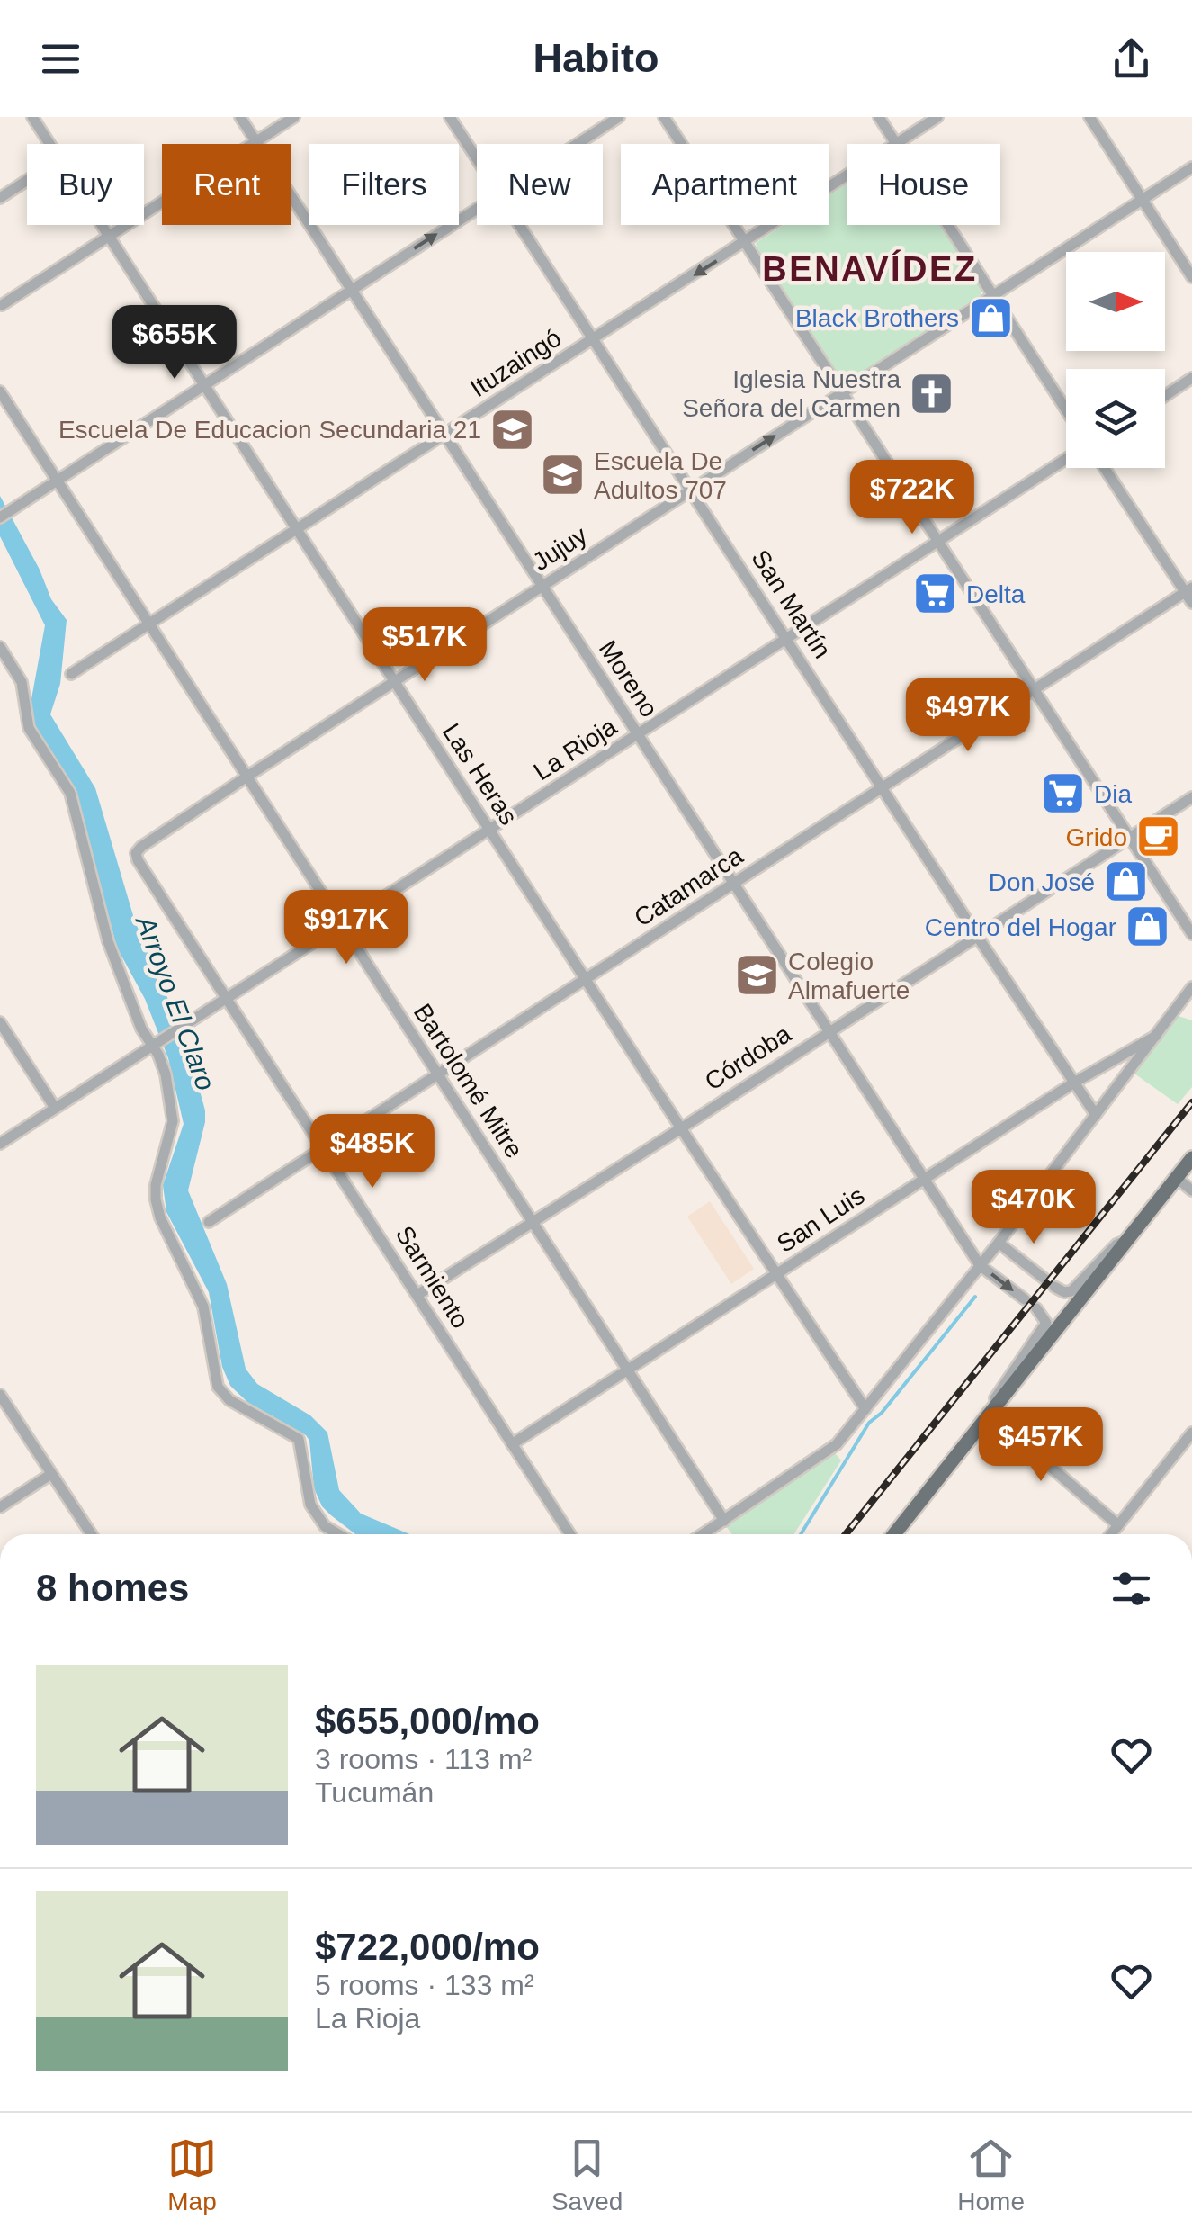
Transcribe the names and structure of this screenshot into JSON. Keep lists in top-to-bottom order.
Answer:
{
  "streets": {
    "street": [
      "Ituzaingó",
      "Jujuy",
      "San Martín",
      "Moreno",
      "La Rioja",
      "Las Heras",
      "Catamarca",
      "Córdoba",
      "Bartolomé Mitre",
      "San Luis",
      "Sarmiento"
    ]
  },
  "crossings": [
    ["Ituzaingó", "San Martín"],
    ["Ituzaingó", "Moreno"],
    ["Ituzaingó", "Las Heras"],
    ["Ituzaingó", "Bartolomé Mitre"],
    ["Jujuy", "San Martín"],
    ["Jujuy", "Moreno"],
    ["Jujuy", "Las Heras"],
    ["Jujuy", "Bartolomé Mitre"],
    ["Jujuy", "Sarmiento"],
    ["San Martín", "La Rioja"],
    ["San Martín", "Catamarca"],
    ["San Martín", "Córdoba"],
    ["San Martín", "San Luis"],
    ["Moreno", "La Rioja"],
    ["Moreno", "Catamarca"],
    ["Moreno", "Córdoba"],
    ["Moreno", "San Luis"],
    ["La Rioja", "Las Heras"],
    ["La Rioja", "Bartolomé Mitre"],
    ["La Rioja", "Sarmiento"],
    ["Las Heras", "Catamarca"],
    ["Las Heras", "Córdoba"],
    ["Las Heras", "San Luis"],
    ["Catamarca", "Bartolomé Mitre"],
    ["Catamarca", "Sarmiento"],
    ["Córdoba", "Bartolomé Mitre"],
    ["Córdoba", "Sarmiento"],
    ["Bartolomé Mitre", "San Luis"],
    ["San Luis", "Sarmiento"]
  ],
  "districts": ["BENAVÍDEZ"],
  "water": ["Arroyo El Claro"],
  "places": {
    "shop": ["Black Brothers", "Don José", "Centro del Hogar"],
    "church": ["Iglesia Nuestra Señora del Carmen"],
    "school or university": ["Escuela De Educacion Secundaria 21", "Escuela De Adultos 707", "Colegio Almafuerte"],
    "supermarket": ["Delta", "Dia"],
    "cafe": ["Grido"]
  },
  "north": "right",
  "page": {
    "header": "Habito",
    "chip": [
      "Buy",
      "Rent",
      "Filters",
      "New",
      "Apartment",
      "House"
    ],
    "price": [
      "$655K",
      "$722K",
      "$517K",
      "$497K",
      "$917K",
      "$485K",
      "$470K",
      "$457K"
    ],
    "heading": "8 homes",
    "list": [
      {
        "name": "$655,000/mo",
        "note": "3 rooms · 113 m² · Tucumán"
      },
      {
        "name": "$722,000/mo",
        "note": "5 rooms · 133 m² · La Rioja"
      }
    ],
    "tabs": ["Map", "Saved", "Home"]
  }
}
